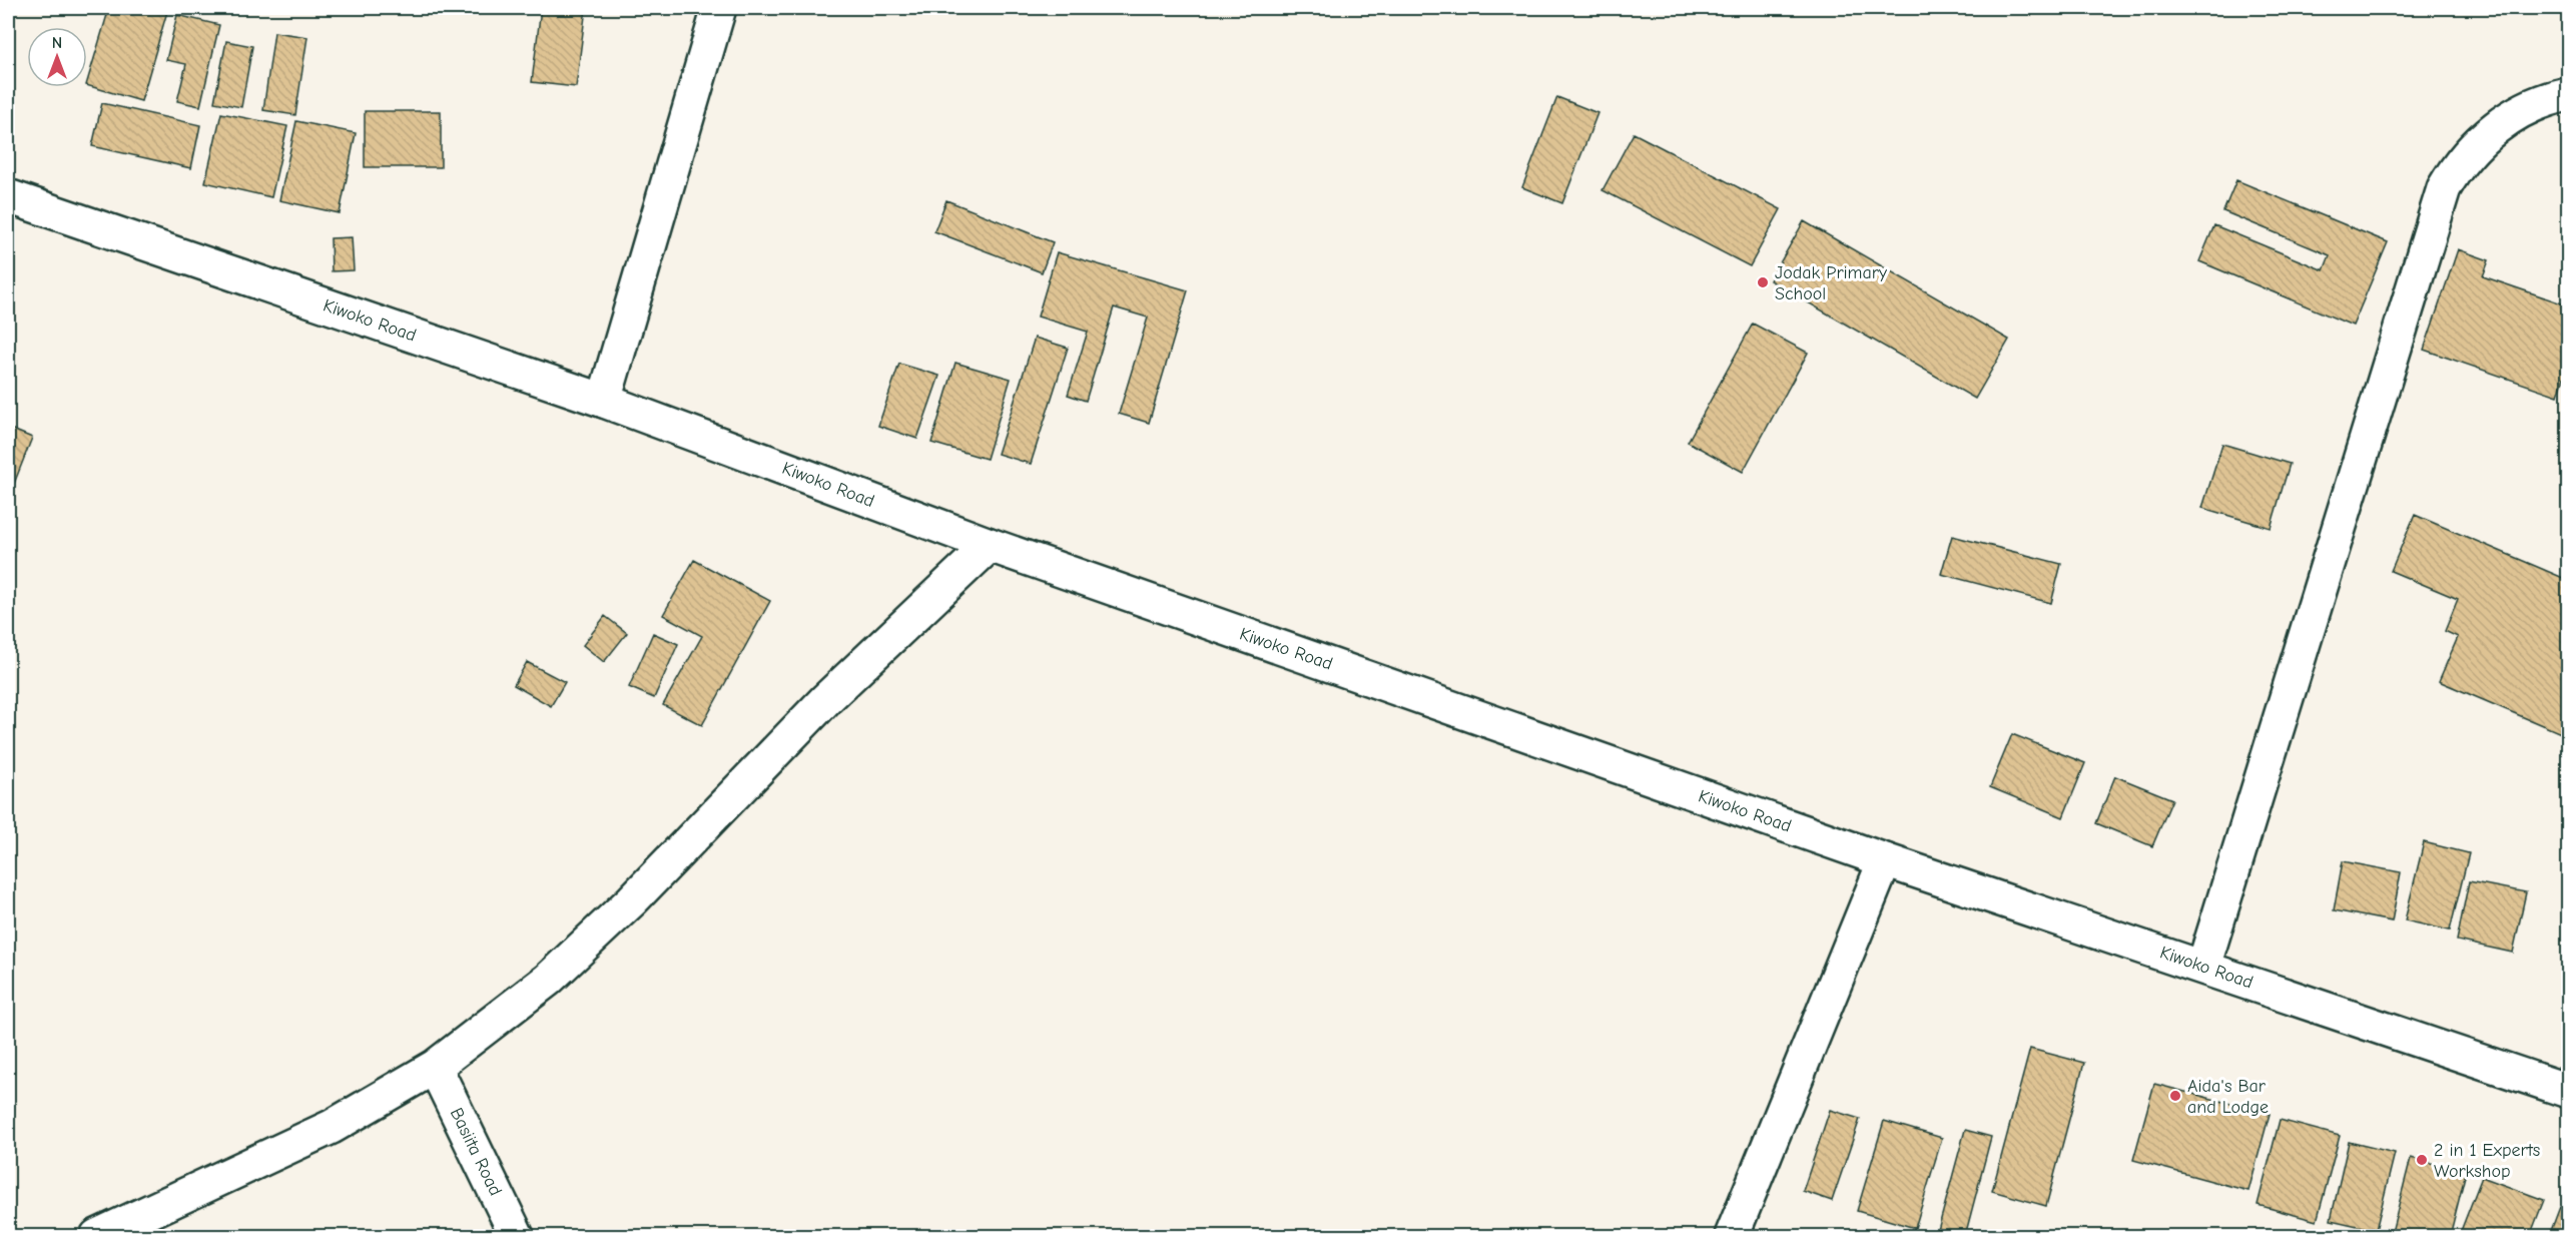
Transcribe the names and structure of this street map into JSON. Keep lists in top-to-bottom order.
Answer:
{
  "streets": {
    "street": ["Kiwoko Road", "Basiita Road"]
  },
  "places": ["Jodak Primary School", "Aida's Bar and Lodge", "2 in 1 Experts Workshop"],
  "north": "top"
}
